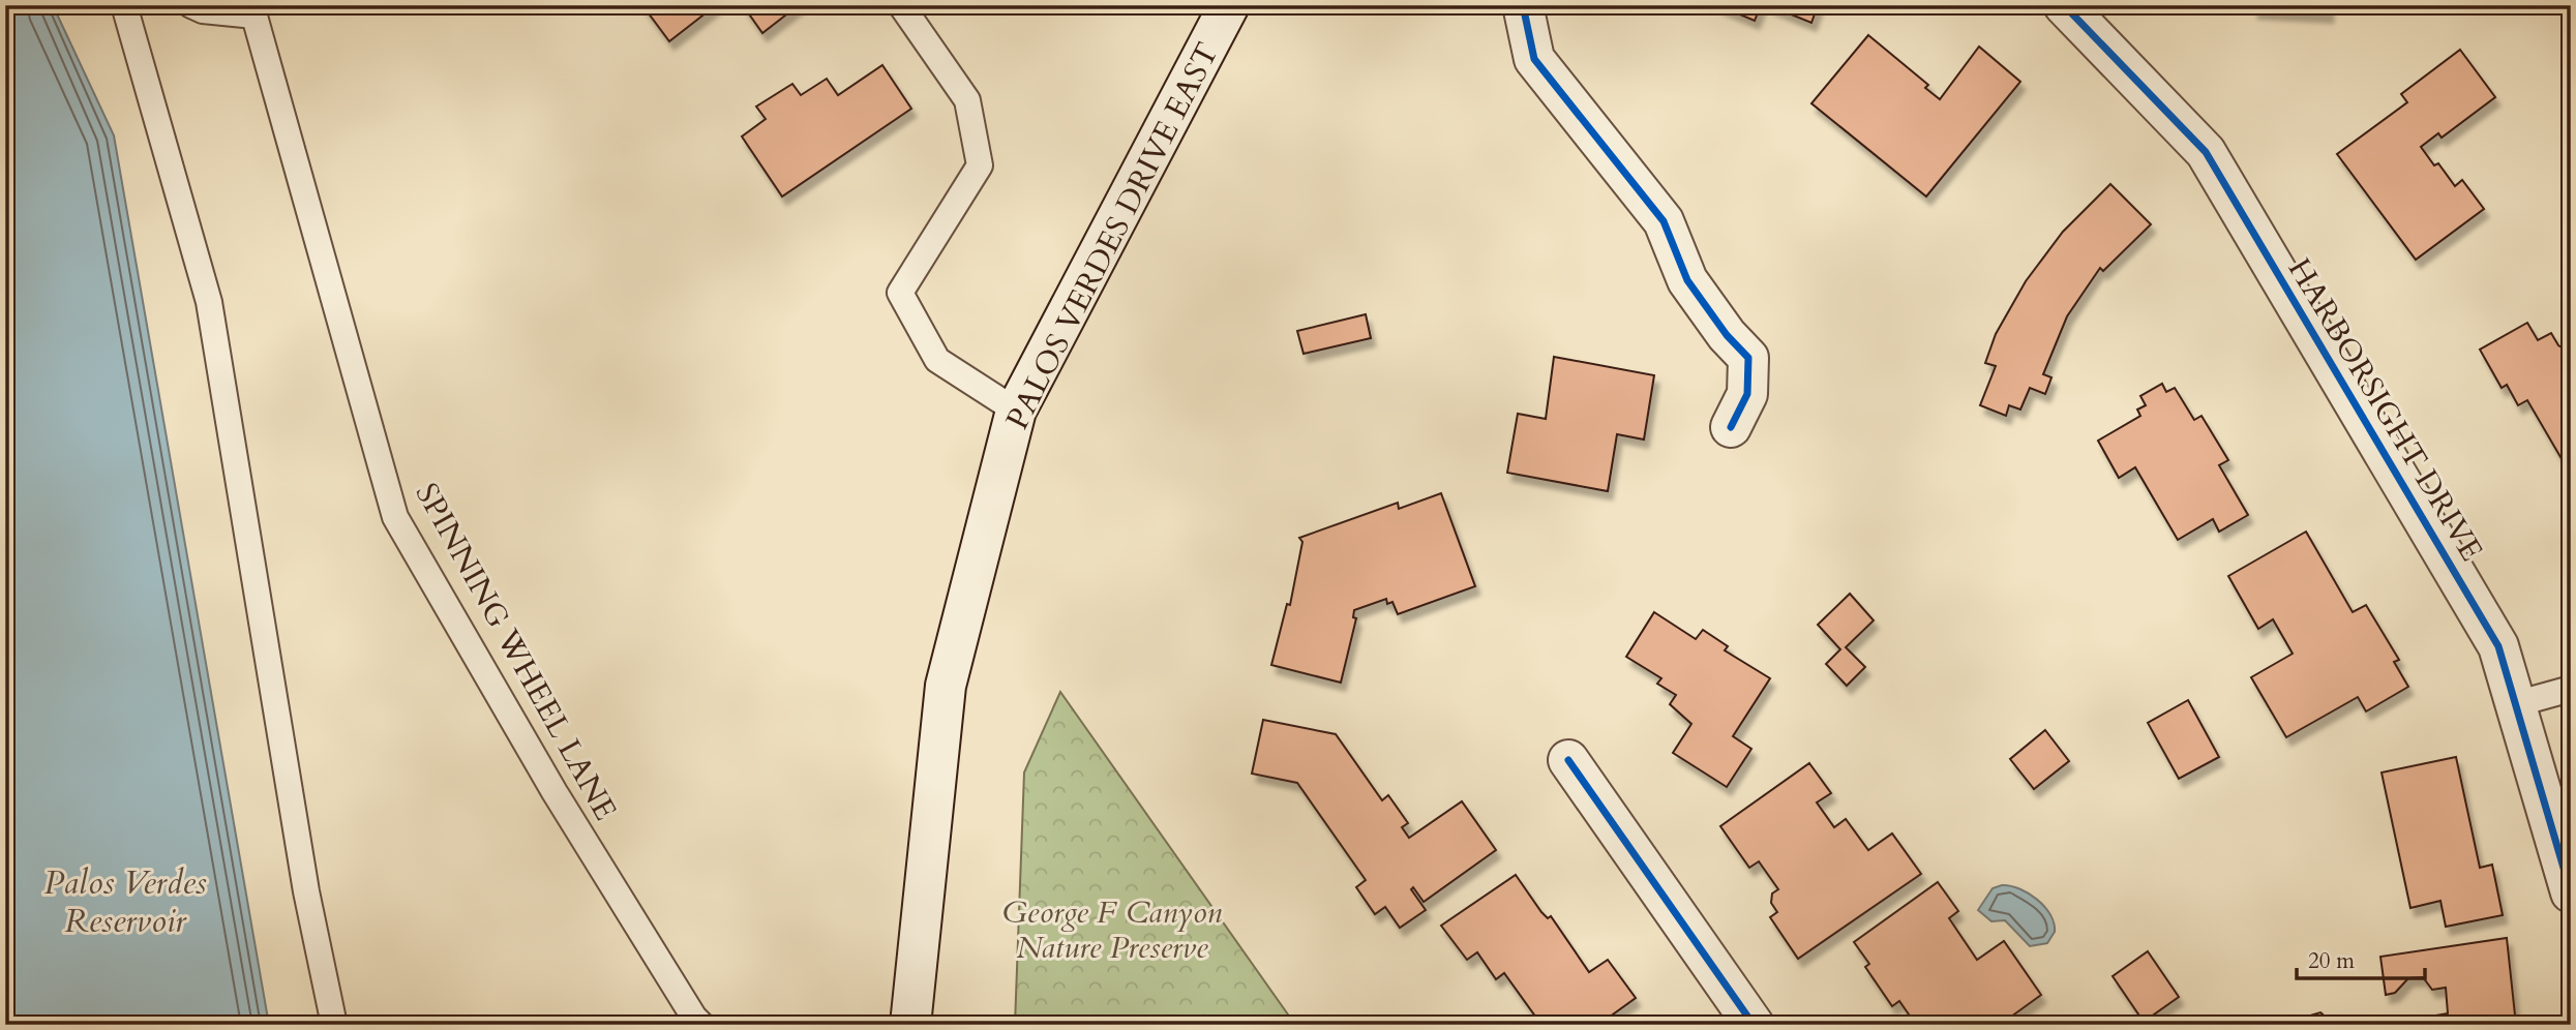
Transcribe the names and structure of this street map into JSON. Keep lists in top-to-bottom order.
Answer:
{
  "streets": {
    "street": ["PALOS VERDES DRIVE EAST", "HARBORSIGHT DRIVE"],
    "lane": ["SPINNING WHEEL LANE"]
  },
  "water": ["Palos Verdes Reservoir"],
  "parks": ["George F Canyon Nature Preserve"],
  "scale_bar": "20 m"
}
